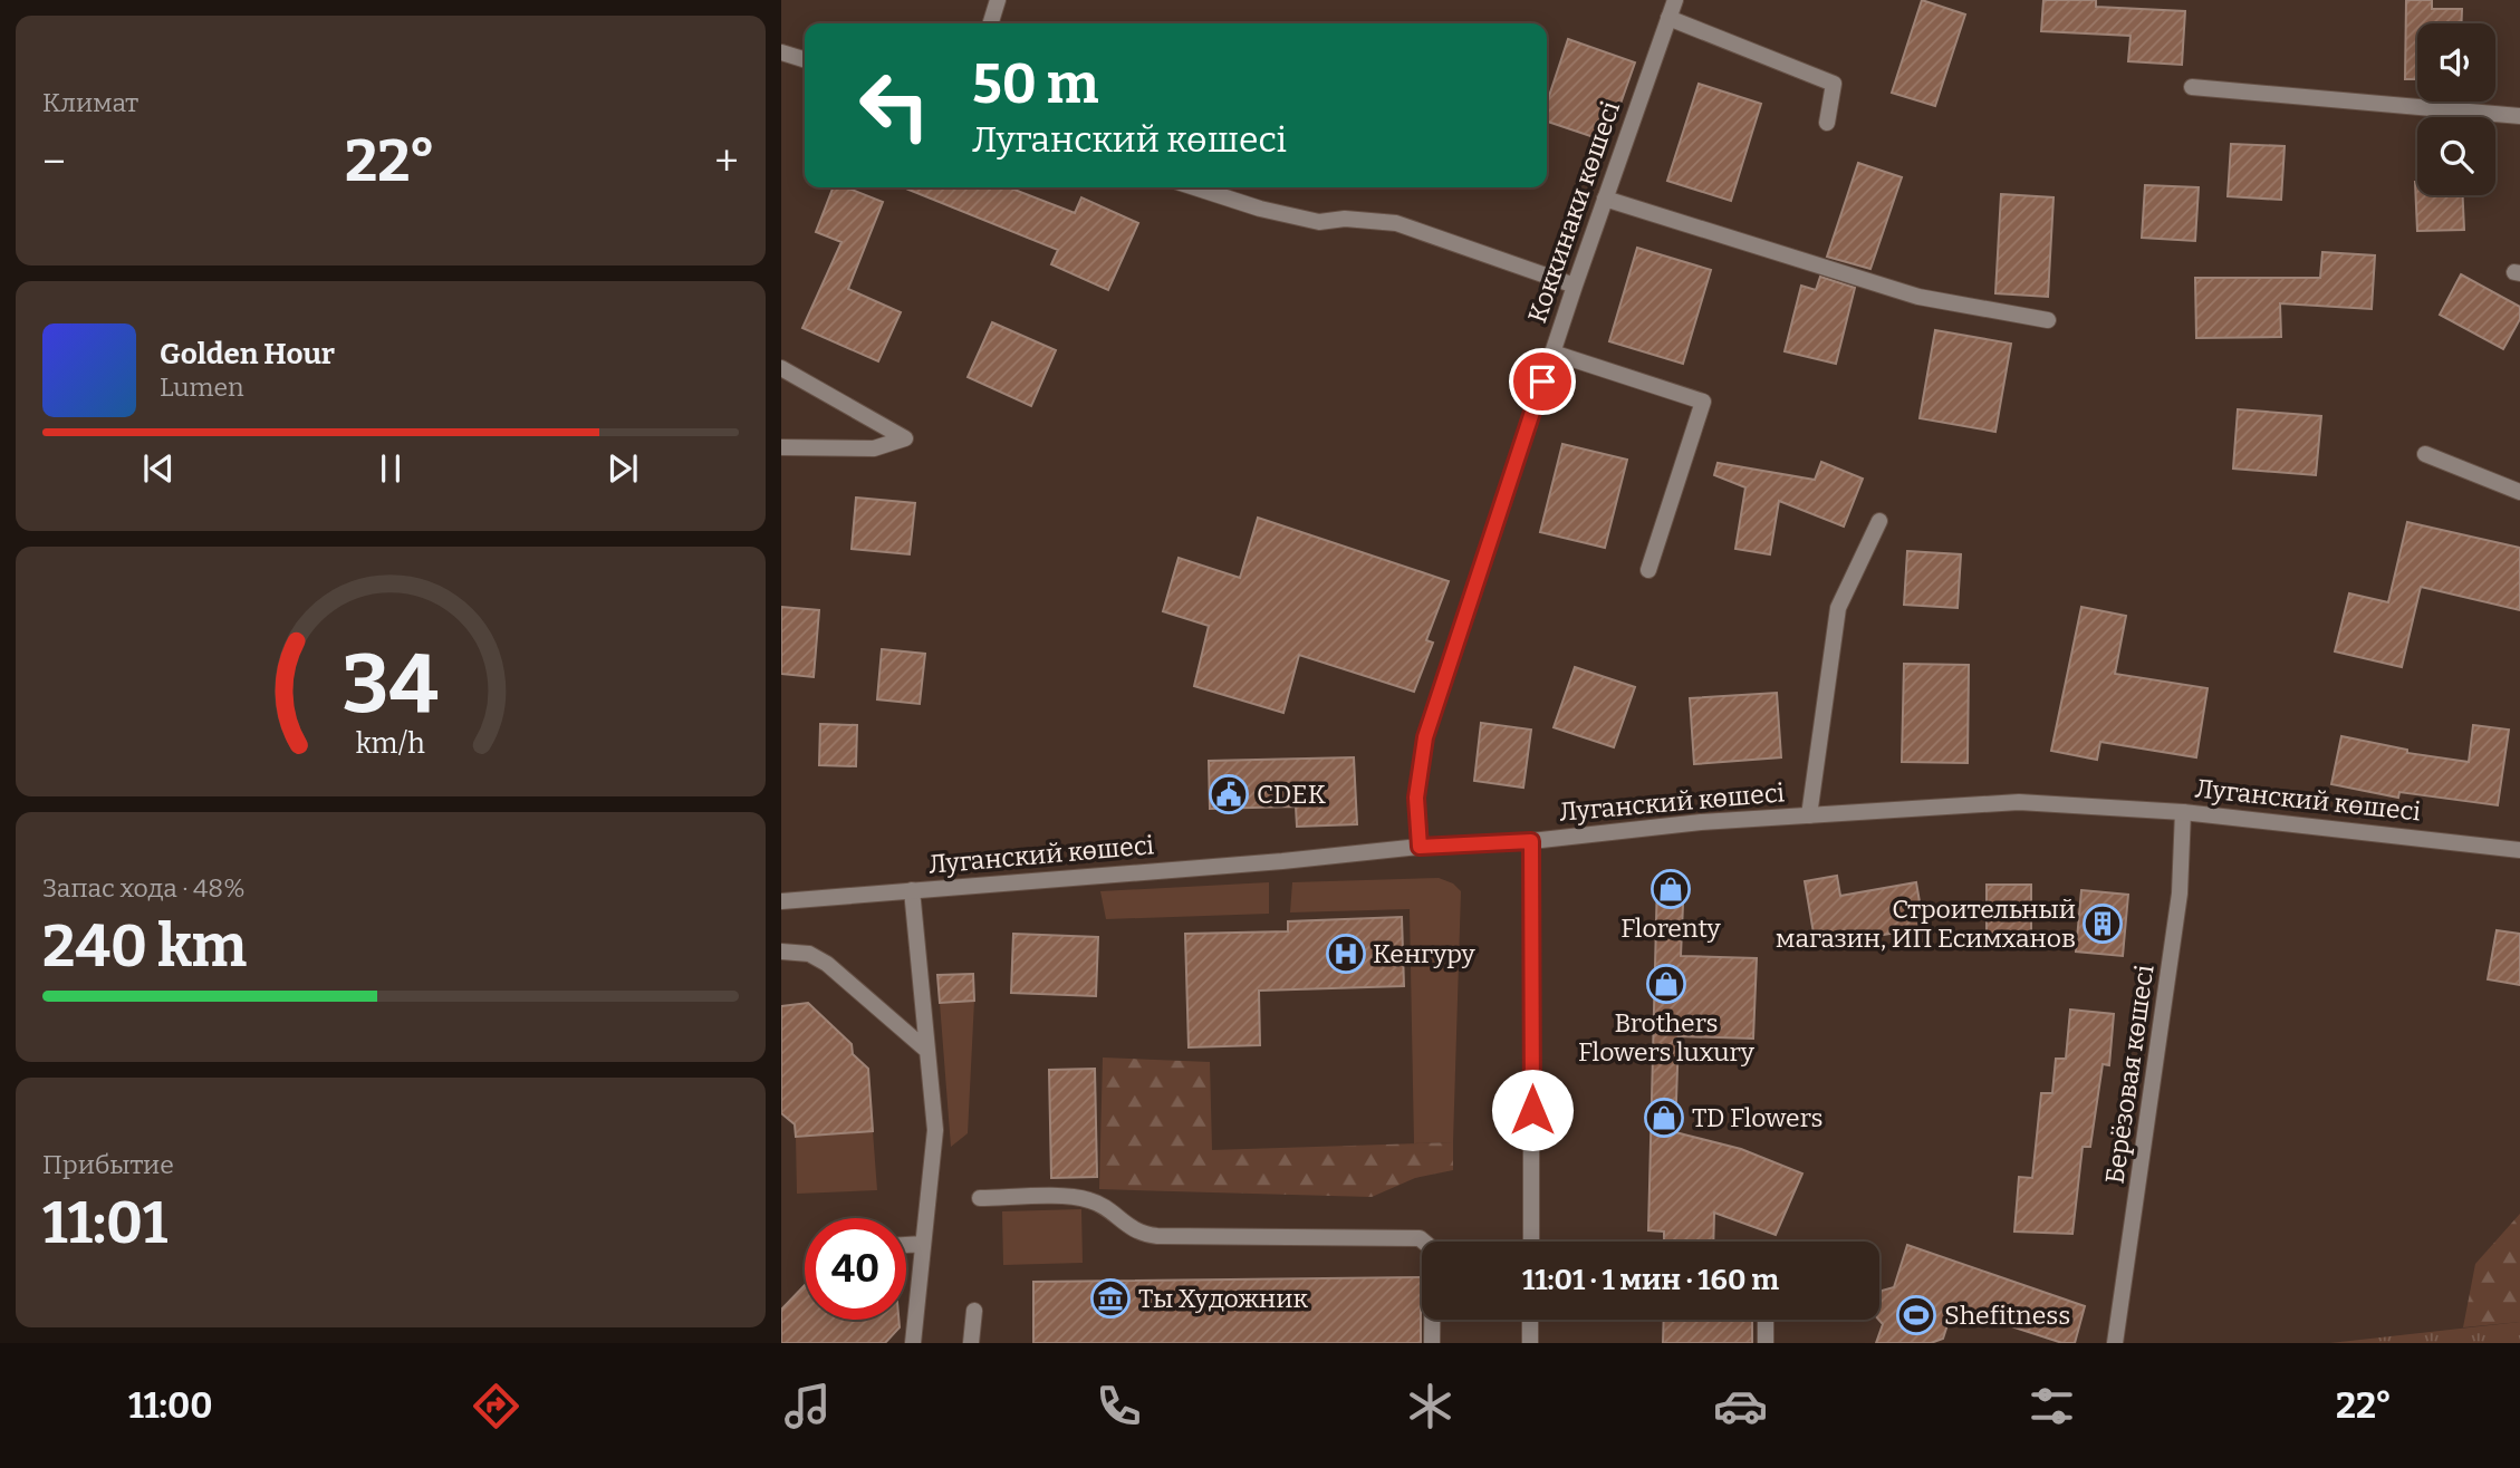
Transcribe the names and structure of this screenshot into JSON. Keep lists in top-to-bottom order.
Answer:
{
  "streets": {
    "street": ["Коккинаки көшесі", "Луганский көшесі", "Берёзовая көшесі"]
  },
  "crossings": [
    ["Коккинаки көшесі", "Луганский көшесі"],
    ["Луганский көшесі", "Берёзовая көшесі"]
  ],
  "places": {
    "public building": ["CDEK"],
    "shop": ["Florenty", "Brothers Flowers luxury", "TD Flowers"],
    "building": ["Строительный магазин, ИП Есимханов"],
    "hospital": ["Кенгуру"],
    "museum": ["Ты Художник"],
    "sports": ["Shefitness"]
  },
  "page": {
    "tile": [
      "Климат",
      ["Запас хода · 48%", "240 km"],
      ["Прибытие", "11:01"]
    ],
    "turn": ["50 m", "Луганский көшесі"],
    "heat": ["−", "22°", "+"],
    "song": ["Golden Hour", "Lumen"],
    "limit": "40",
    "trip": "11:01 · 1 мин · 160 m",
    "tabs": ["11:00", "22°"],
    "gauge": ["34", "km/h"]
  }
}
